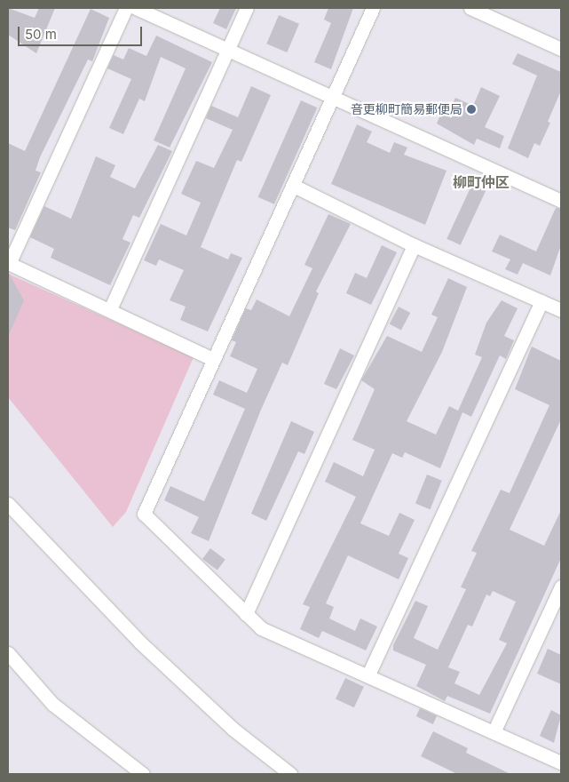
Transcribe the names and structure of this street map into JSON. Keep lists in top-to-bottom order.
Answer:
{
  "districts": ["柳町仲区"],
  "places": ["音更柳町簡易郵便局"],
  "scale_bar": "50 m"
}
